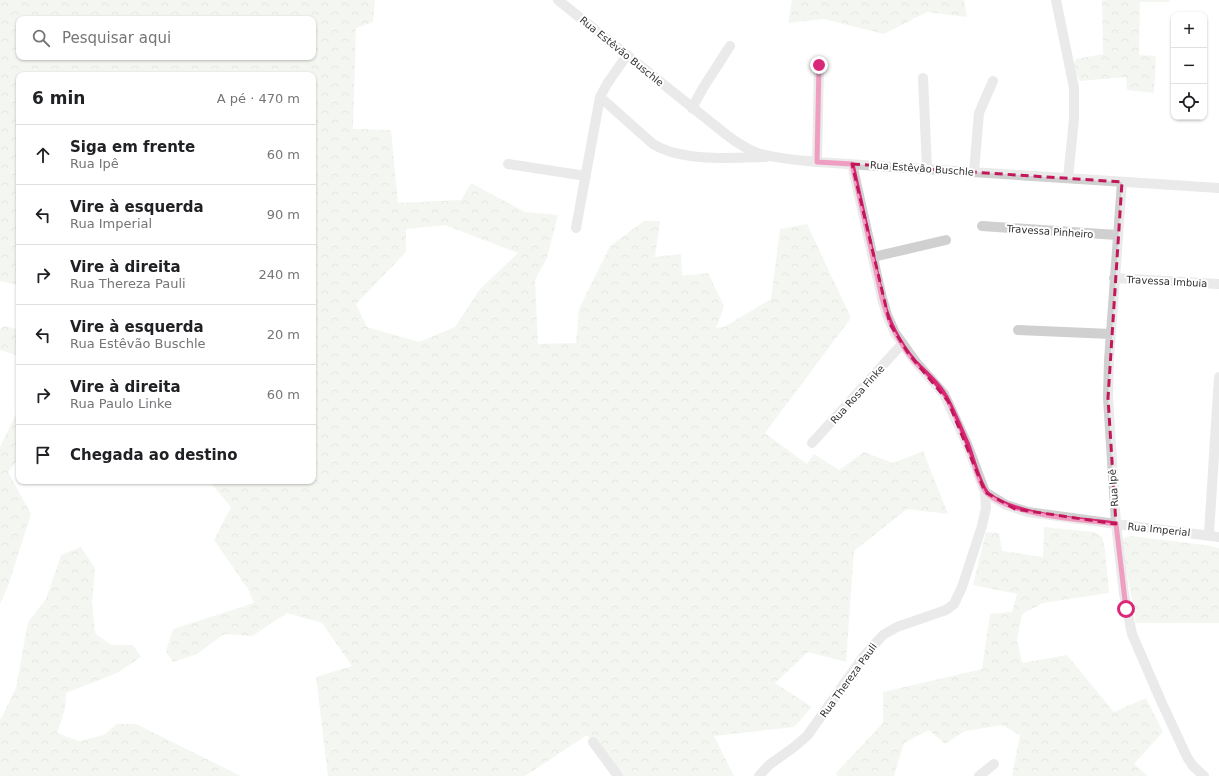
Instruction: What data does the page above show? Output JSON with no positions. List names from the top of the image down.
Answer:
{
  "streets": {
    "street": [
      "Rua Estêvão Buschle",
      "Travessa Pinheiro",
      "Travessa Imbuia",
      "Rua Rosa Finke",
      "Rua Ipê",
      "Rua Imperial",
      "Rua Thereza Pauli"
    ]
  },
  "crossings": [
    ["Rua Estêvão Buschle", "Rua Ipê"],
    ["Rua Estêvão Buschle", "Rua Thereza Pauli"],
    ["Travessa Pinheiro", "Rua Ipê"],
    ["Travessa Imbuia", "Rua Ipê"],
    ["Rua Rosa Finke", "Rua Thereza Pauli"],
    ["Rua Ipê", "Rua Imperial"],
    ["Rua Imperial", "Rua Thereza Pauli"]
  ],
  "page": {
    "map_buttons": ["+", "−"],
    "search": "Pesquisar aqui",
    "heading": ["6 min", "A pé · 470 m"],
    "list": [
      ["Siga em frente", "Rua Ipê", "60 m"],
      ["Vire à esquerda", "Rua Imperial", "90 m"],
      ["Vire à direita", "Rua Thereza Pauli", "240 m"],
      ["Vire à esquerda", "Rua Estêvão Buschle", "20 m"],
      ["Vire à direita", "Rua Paulo Linke", "60 m"],
      "Chegada ao destino"
    ]
  }
}
